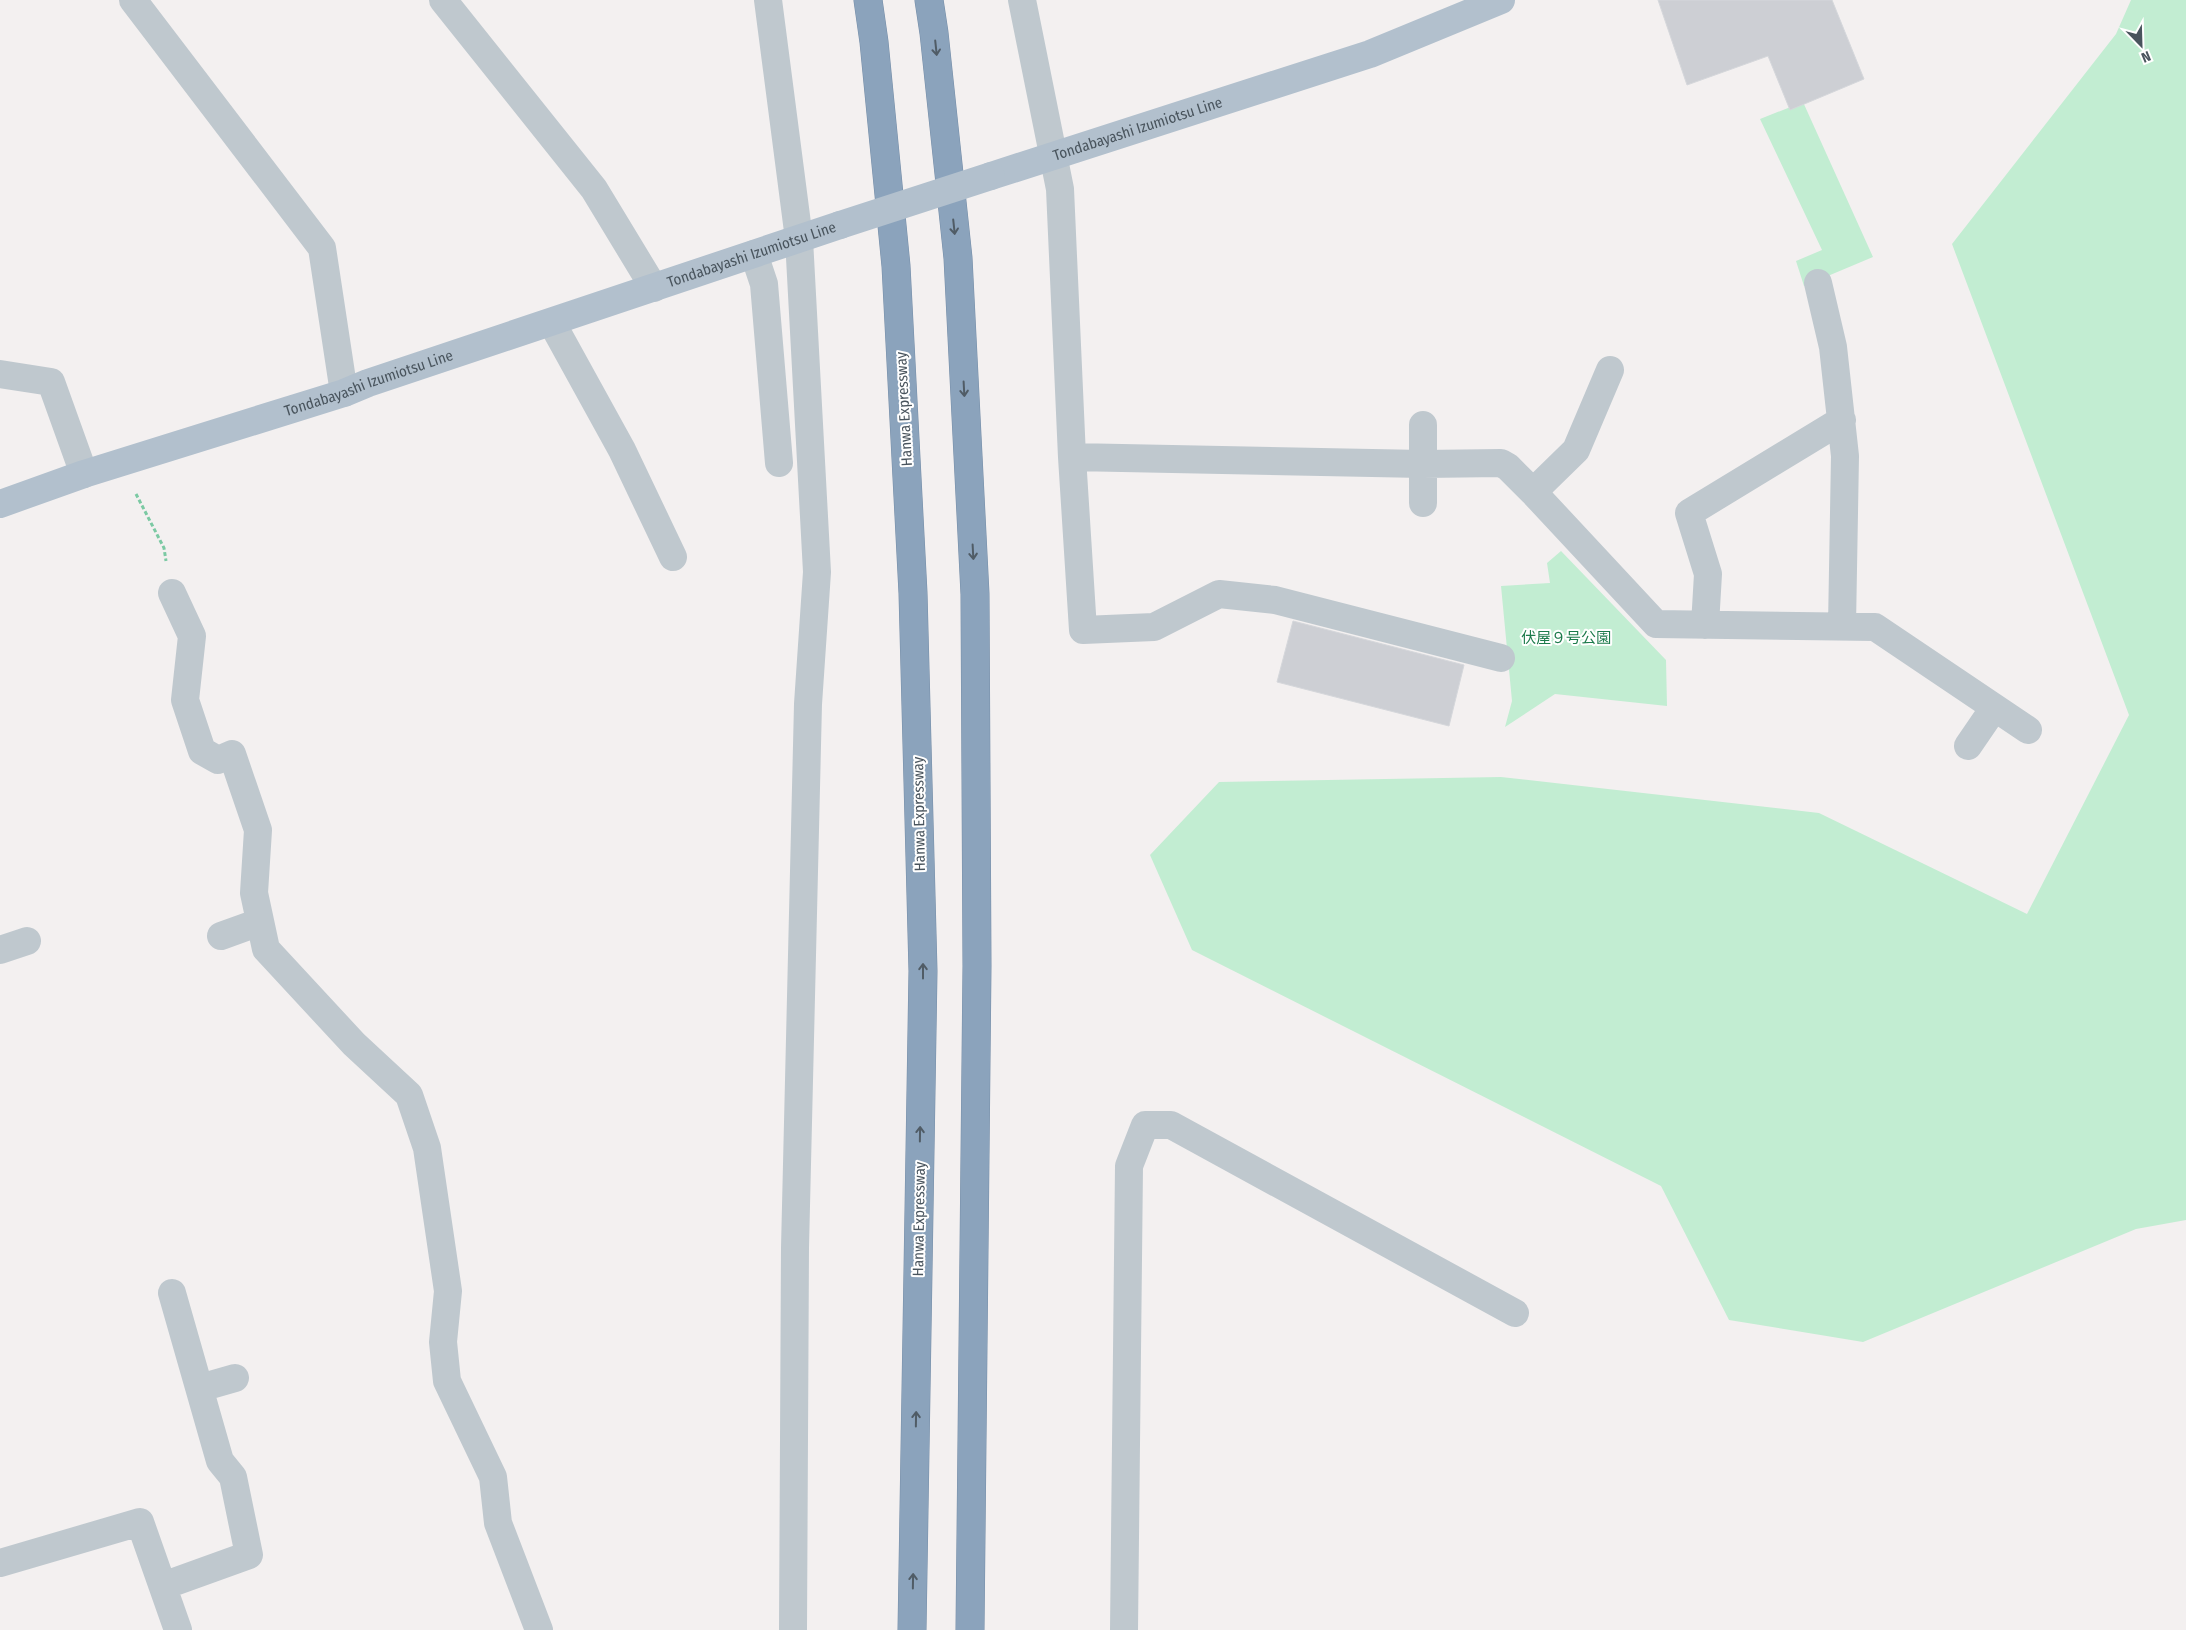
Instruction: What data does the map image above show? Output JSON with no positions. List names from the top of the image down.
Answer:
{
  "streets": {
    "highway": ["Hanwa Expressway"],
    "main road": ["Tondabayashi Izumiotsu Line"]
  },
  "parks": ["伏屋９号公園"],
  "north": "bottom right"
}
